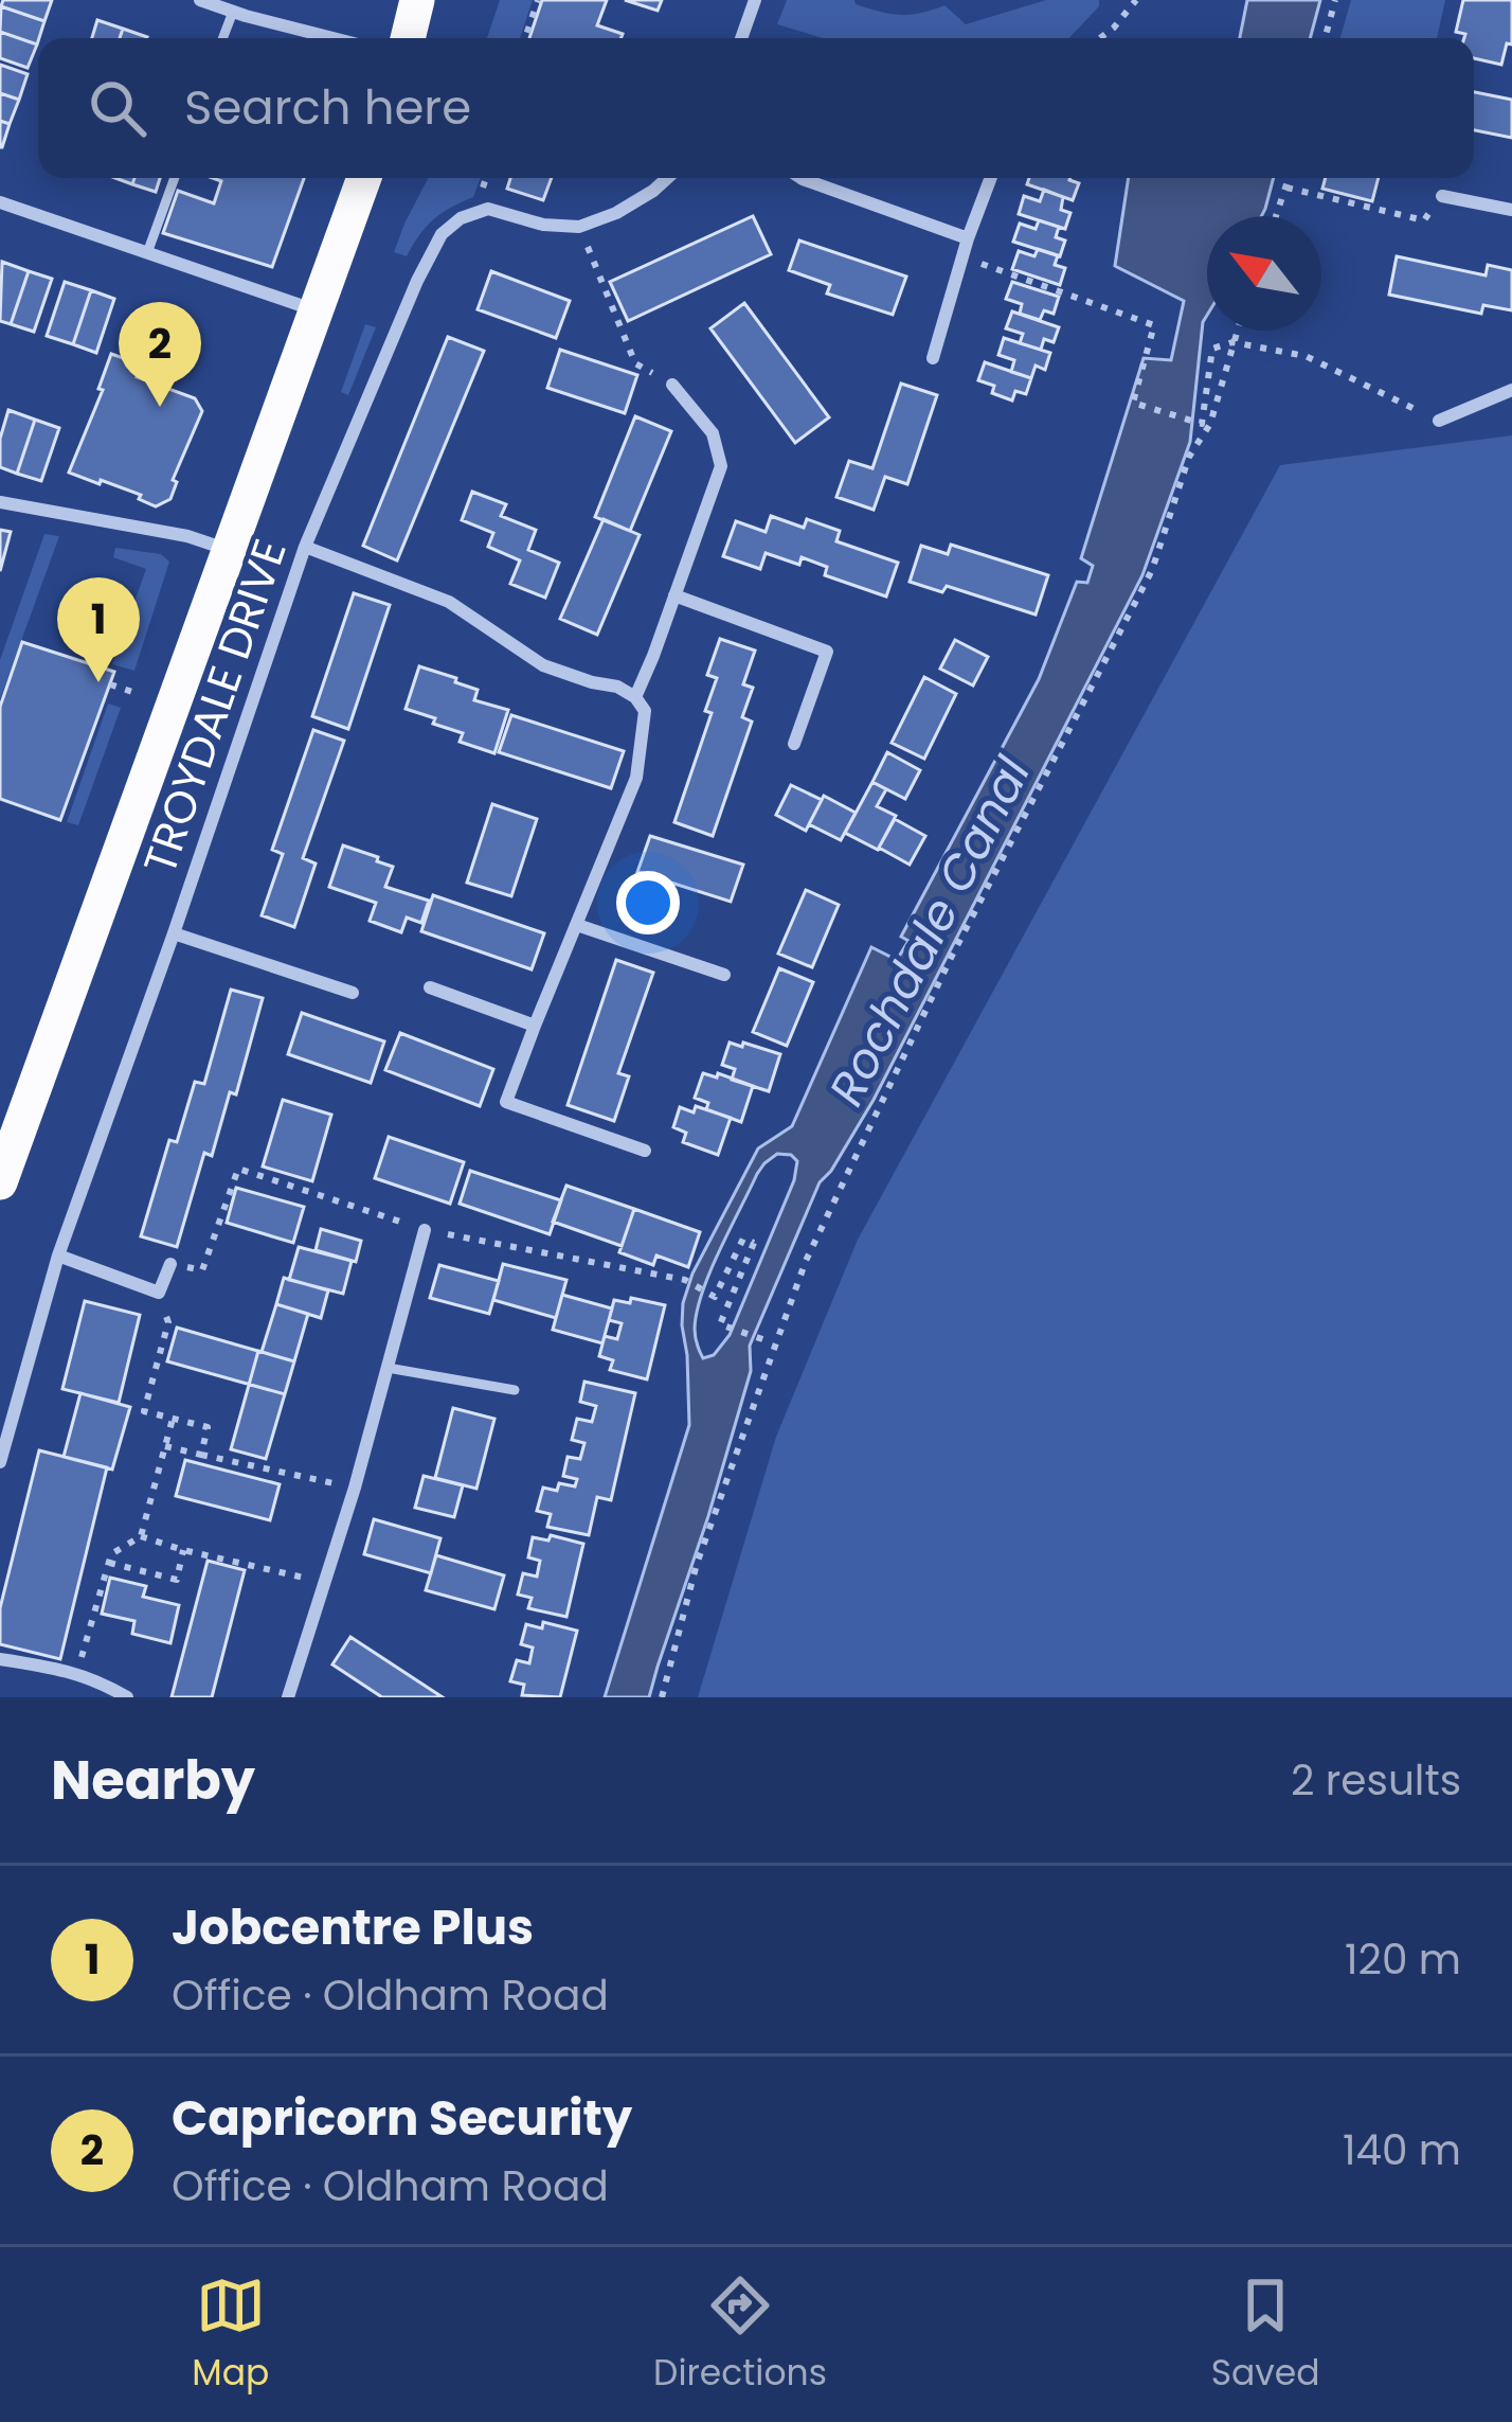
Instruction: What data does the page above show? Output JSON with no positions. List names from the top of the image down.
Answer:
{
  "streets": {
    "street": ["TROYDALE DRIVE"]
  },
  "water": ["Rochdale Canal"],
  "north": "top left",
  "page": {
    "search": "Search here",
    "pins": ["2", "1"],
    "heading": ["Nearby", "2 results"],
    "list": [
      {
        "mark": "1",
        "name": "Jobcentre Plus",
        "note": "Office · Oldham Road",
        "value": "120 m"
      },
      {
        "mark": "2",
        "name": "Capricorn Security",
        "note": "Office · Oldham Road",
        "value": "140 m"
      }
    ],
    "nav": ["Map", "Directions", "Saved"]
  }
}
